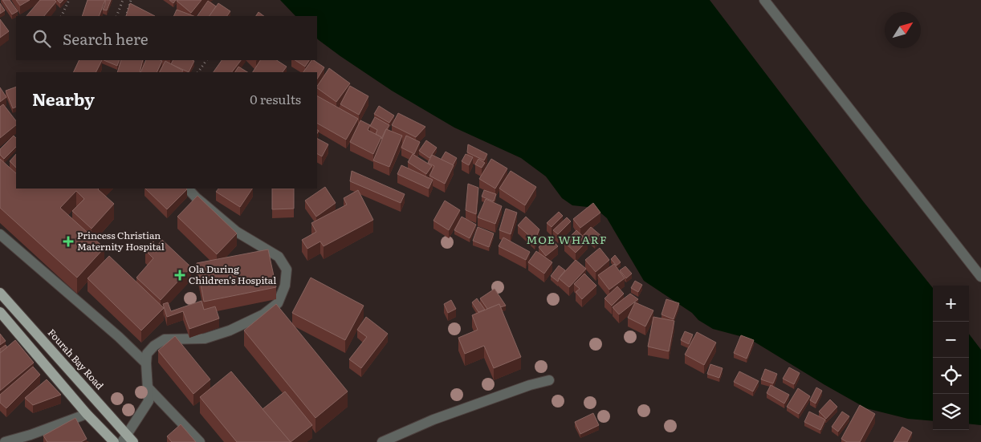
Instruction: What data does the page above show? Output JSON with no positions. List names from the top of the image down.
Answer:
{
  "streets": {
    "main road": ["Fourah Bay Road"]
  },
  "districts": ["MOE WHARF"],
  "places": {
    "health": ["Princess Christian Maternity Hospital", "Ola During Children's Hospital"]
  },
  "north": "top right",
  "page": {
    "search": "Search here",
    "heading": ["Nearby", "0 results"],
    "map_buttons": ["+", "−"]
  }
}
